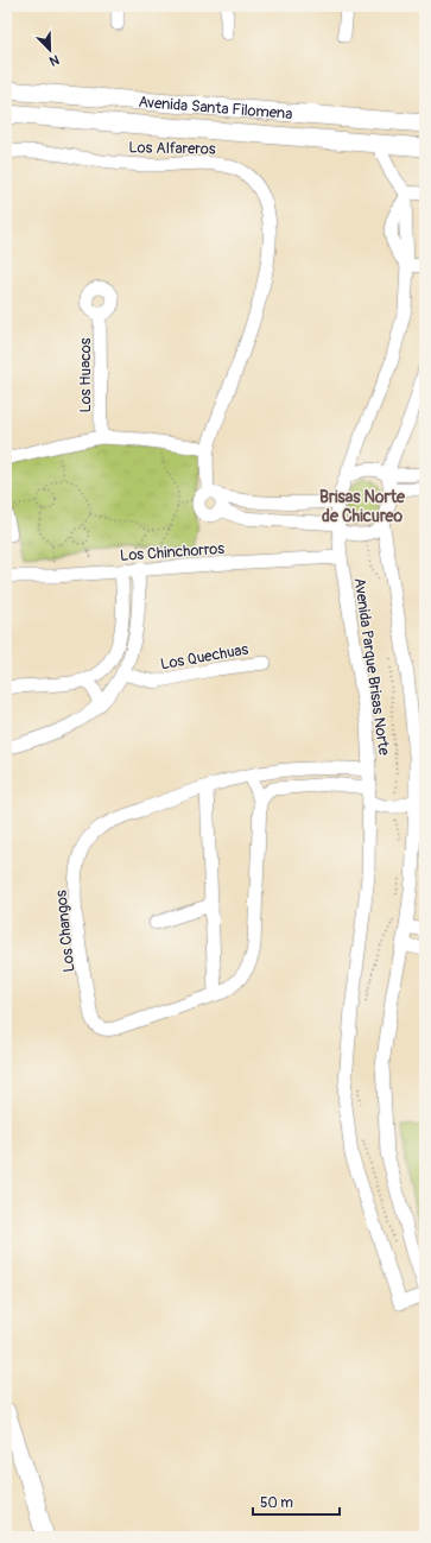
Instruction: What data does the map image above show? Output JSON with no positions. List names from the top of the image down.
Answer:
{
  "streets": {
    "street": [
      "Avenida Santa Filomena",
      "Los Alfareros",
      "Los Huacos",
      "Los Chinchorros",
      "Los Quechuas",
      "Avenida Parque Brisas Norte",
      "Los Changos"
    ]
  },
  "crossings": [
    ["Los Chinchorros", "Avenida Parque Brisas Norte"],
    ["Avenida Parque Brisas Norte", "Los Changos"]
  ],
  "districts": ["Brisas Norte de Chicureo"],
  "scale_bar": "50 m",
  "north": "bottom right"
}
